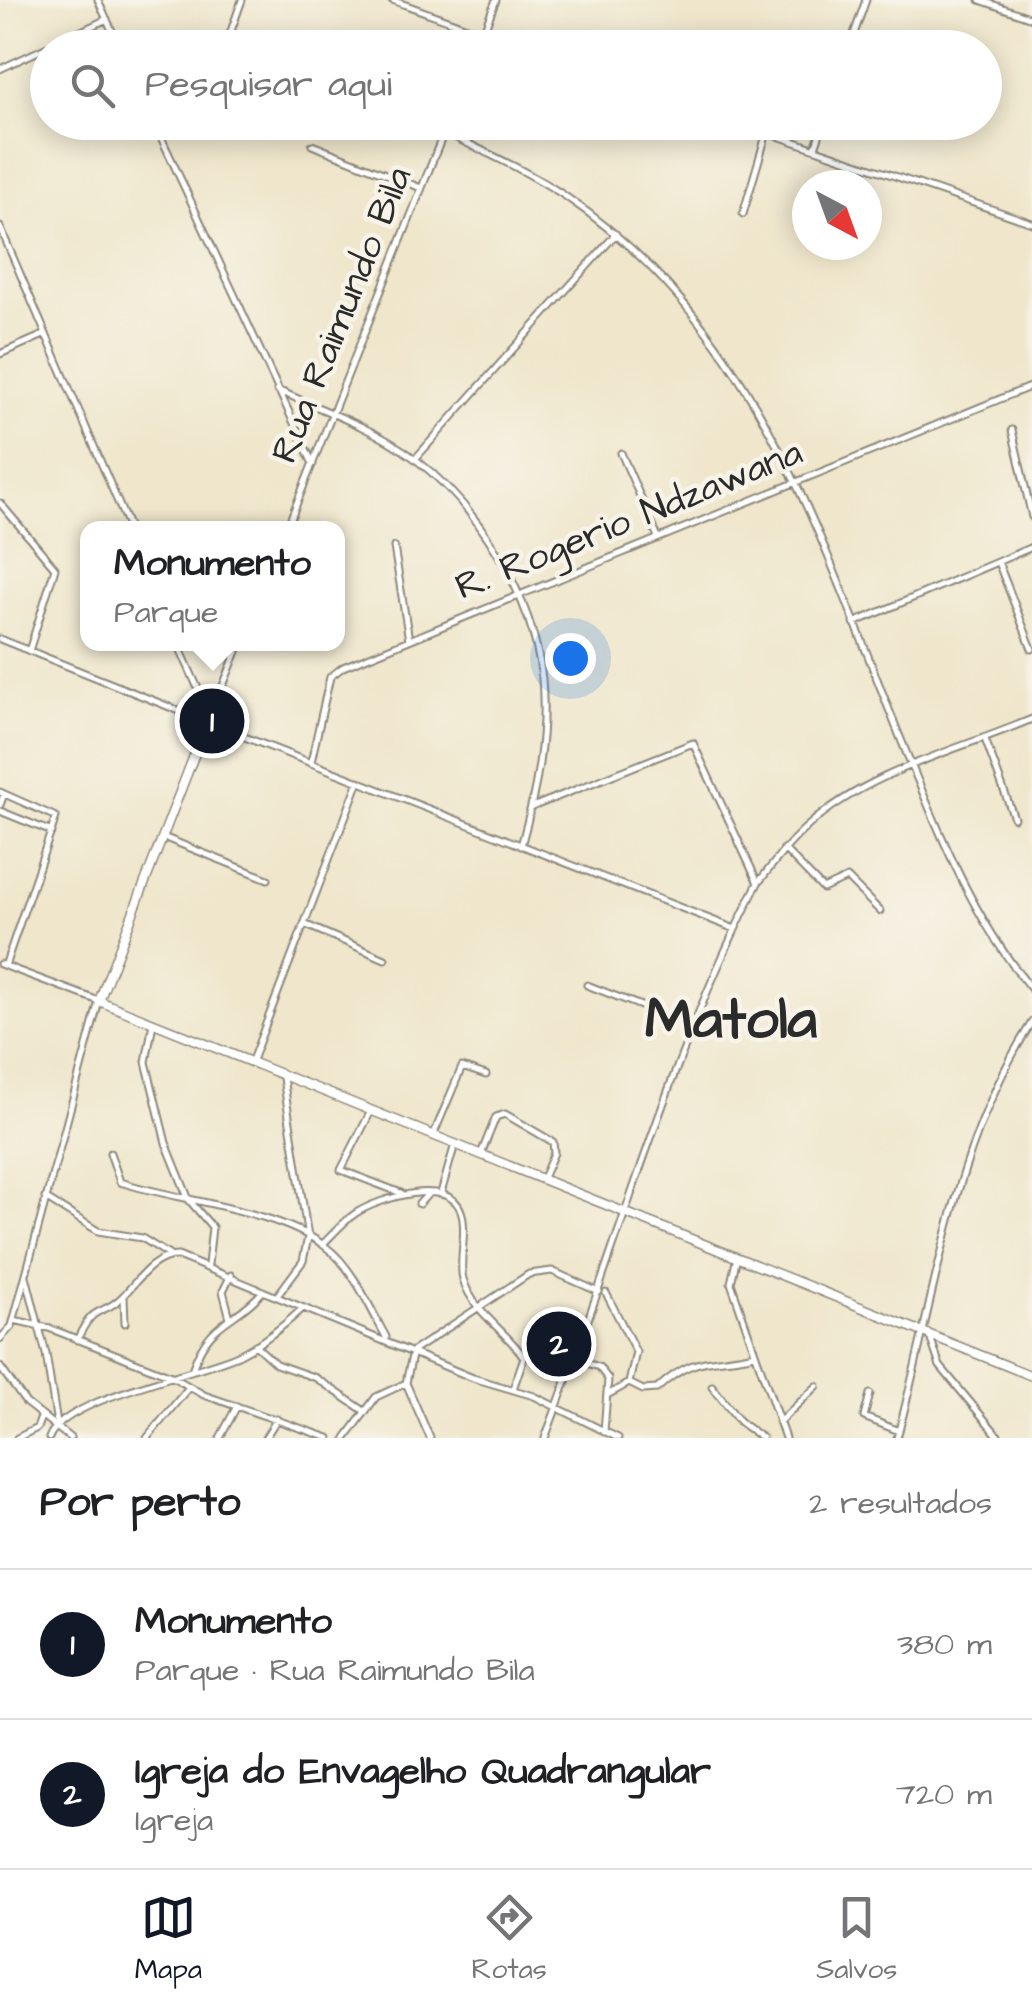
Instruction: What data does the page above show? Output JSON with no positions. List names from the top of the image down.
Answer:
{
  "streets": {
    "street": ["Rua Raimundo Bila", "R. Rogerio Ndzawana"]
  },
  "districts": ["Matola"],
  "north": "bottom right",
  "page": {
    "search": "Pesquisar aqui",
    "popup": ["Monumento", "Parque"],
    "pins": ["1", "2"],
    "heading": ["Por perto", "2 resultados"],
    "list": [
      {
        "mark": "1",
        "name": "Monumento",
        "note": "Parque · Rua Raimundo Bila",
        "value": "380 m"
      },
      {
        "mark": "2",
        "name": "Igreja do Envagelho Quadrangular",
        "note": "Igreja",
        "value": "720 m"
      }
    ],
    "nav": ["Mapa", "Rotas", "Salvos"]
  }
}
